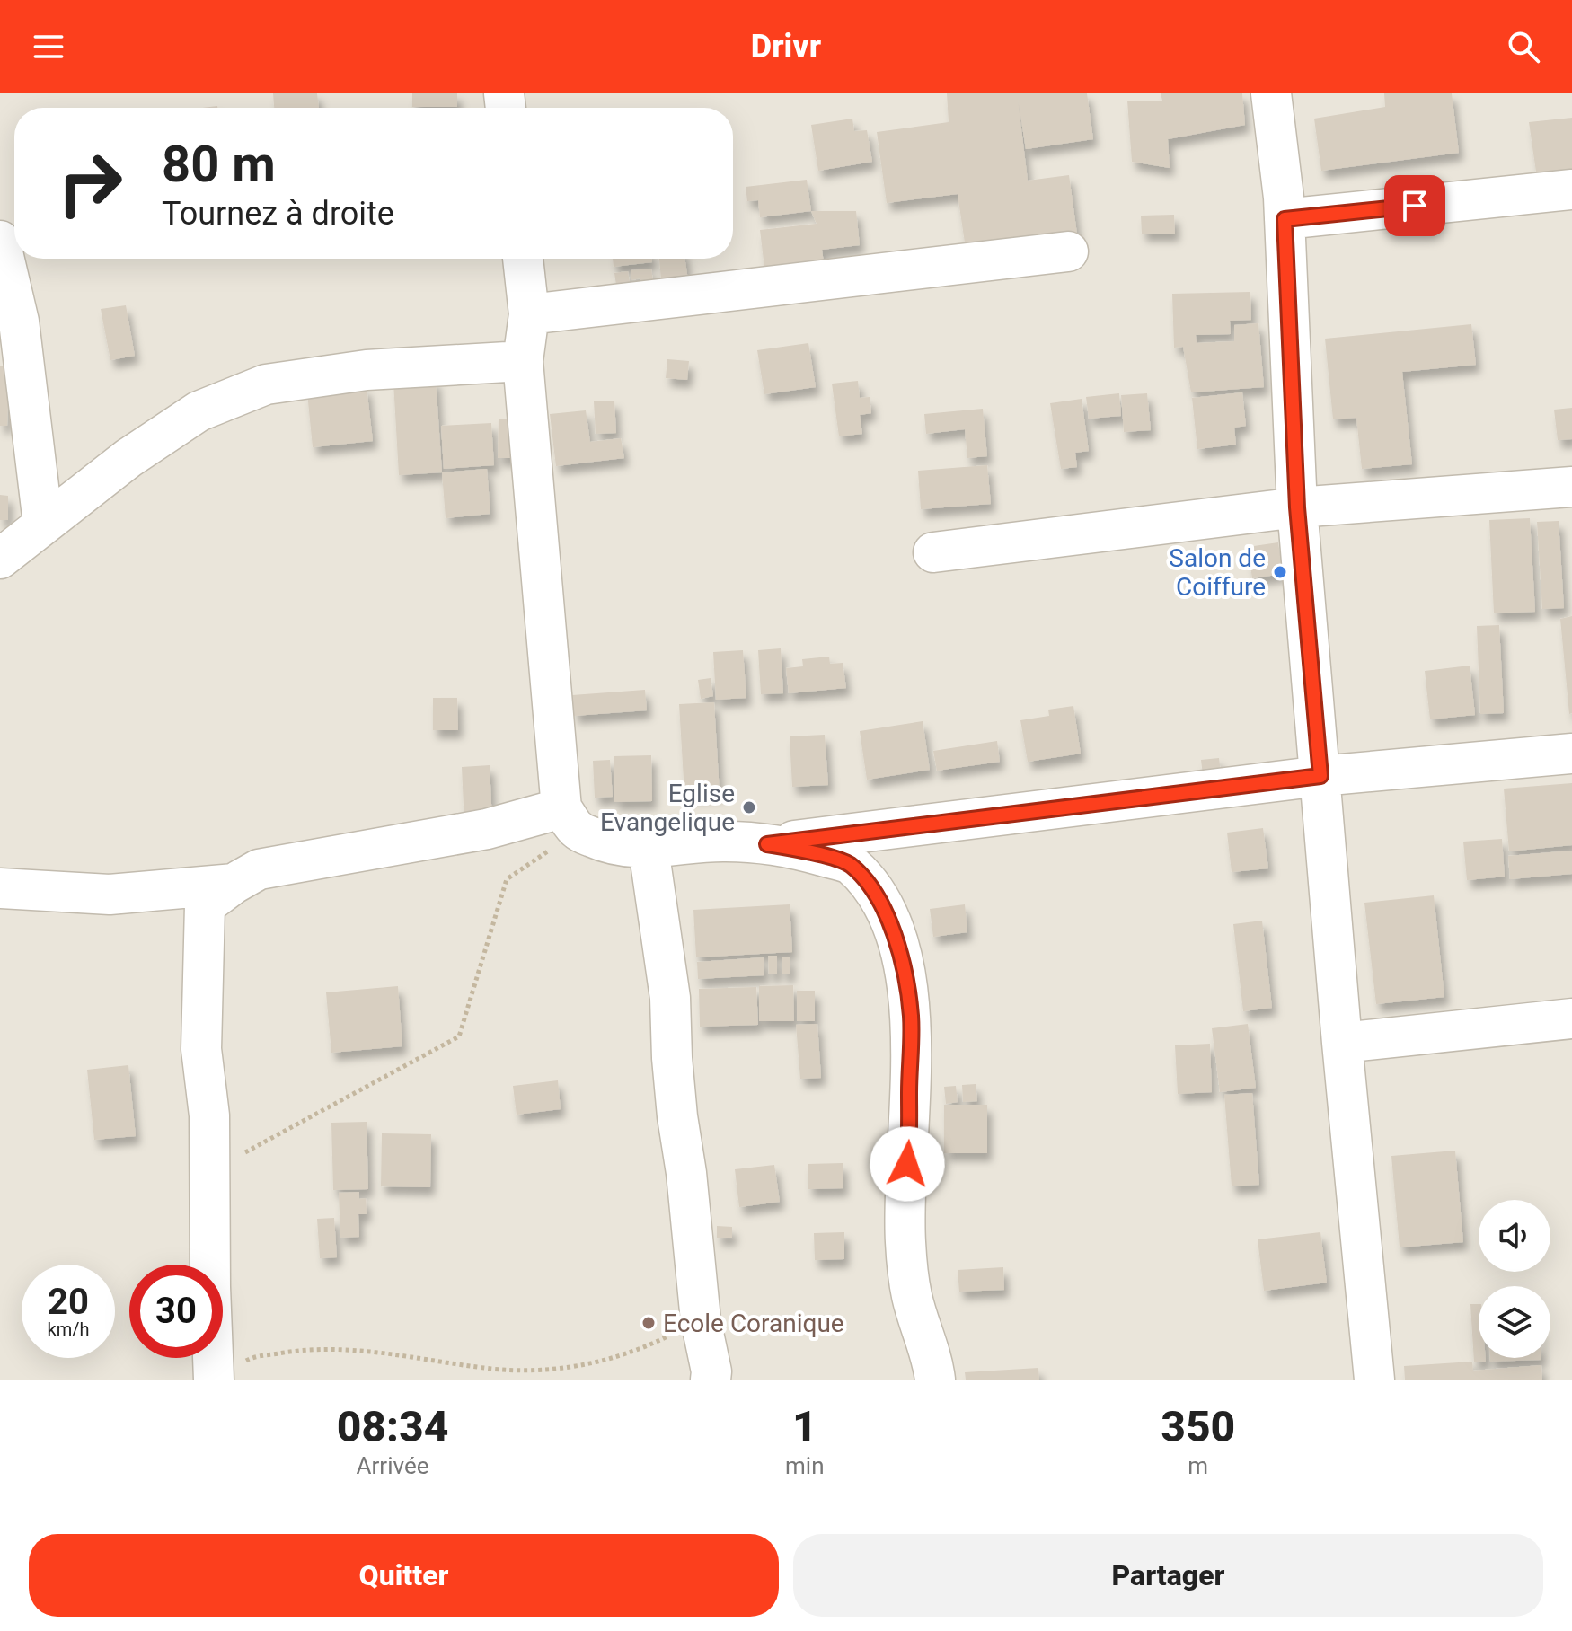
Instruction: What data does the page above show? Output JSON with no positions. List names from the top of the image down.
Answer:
{
  "places": ["Salon de Coiffure", "Eglise Evangelique", "Ecole Coranique"],
  "page": {
    "header": "Drivr",
    "turn": ["80 m", "Tournez à droite"],
    "speed": "20 km/h",
    "limit": "30",
    "eta": [
      "08:34",
      "Arrivée",
      "1",
      "min",
      "350",
      "m"
    ],
    "buttons": ["Quitter", "Partager"]
  }
}
